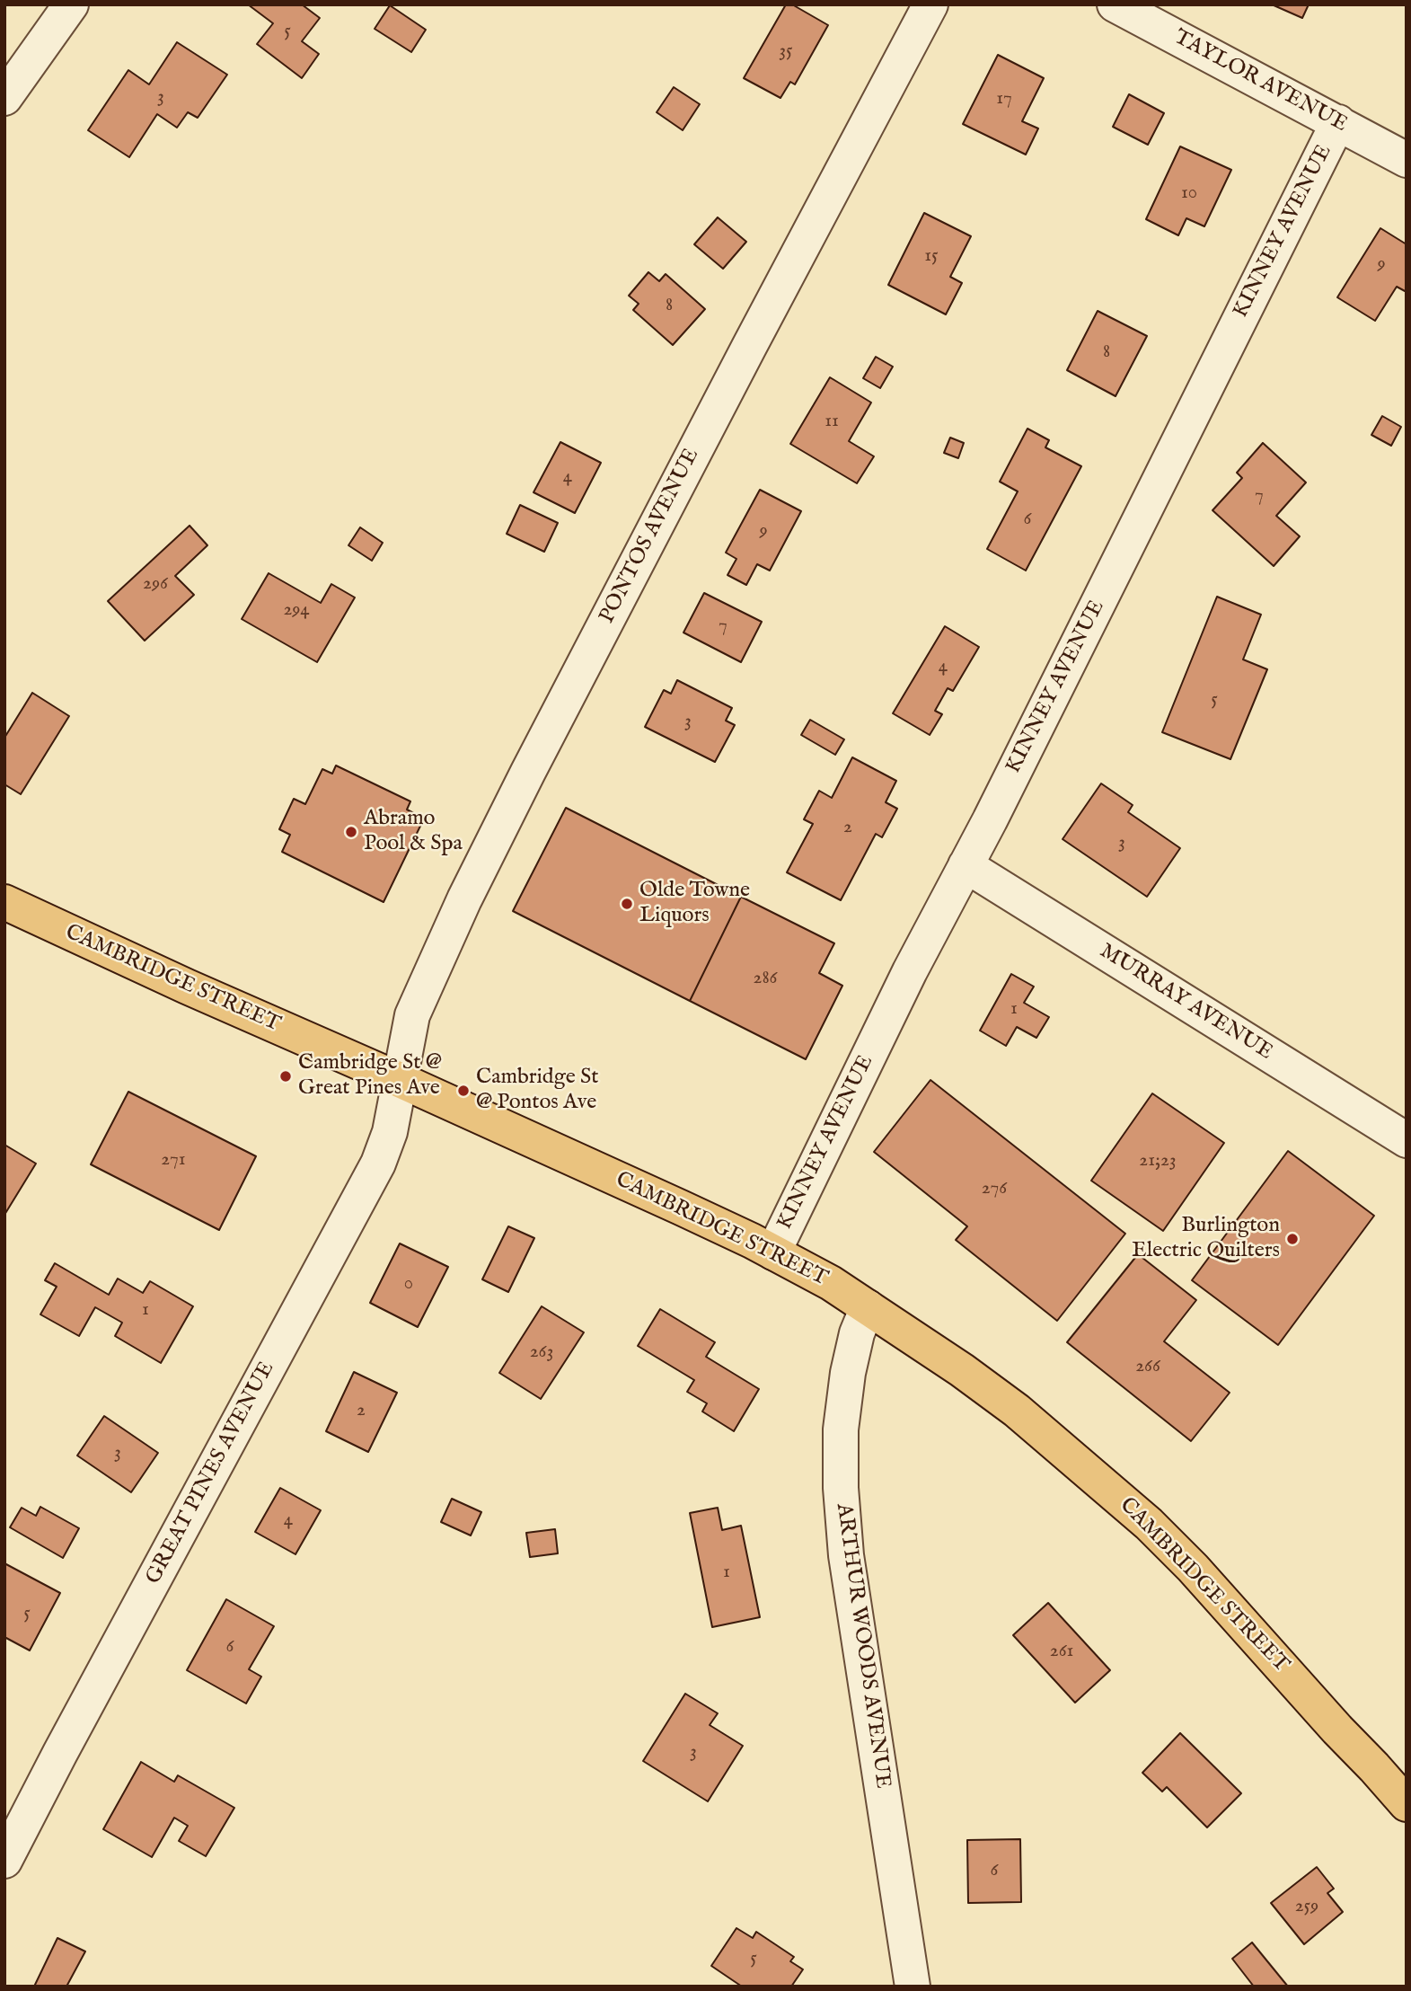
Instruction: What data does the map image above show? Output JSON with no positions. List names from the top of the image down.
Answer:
{
  "streets": {
    "main road": ["CAMBRIDGE STREET"],
    "street": [
      "TAYLOR AVENUE",
      "KINNEY AVENUE",
      "PONTOS AVENUE",
      "MURRAY AVENUE",
      "GREAT PINES AVENUE",
      "ARTHUR WOODS AVENUE"
    ]
  },
  "crossings": [
    ["TAYLOR AVENUE", "KINNEY AVENUE"],
    ["KINNEY AVENUE", "CAMBRIDGE STREET"],
    ["KINNEY AVENUE", "MURRAY AVENUE"],
    ["PONTOS AVENUE", "CAMBRIDGE STREET"],
    ["PONTOS AVENUE", "GREAT PINES AVENUE"],
    ["CAMBRIDGE STREET", "GREAT PINES AVENUE"],
    ["CAMBRIDGE STREET", "ARTHUR WOODS AVENUE"]
  ],
  "places": [
    "Abramo Pool & Spa",
    "Olde Towne Liquors",
    "Cambridge St @ Great Pines Ave",
    "Cambridge St @ Pontos Ave",
    "Burlington Electric Quilters"
  ],
  "house_numbers": [
    "5",
    "35",
    "3",
    "17",
    "10",
    "15",
    "9",
    "8",
    "8",
    "11",
    "4",
    "7",
    "6",
    "9",
    "296",
    "294",
    "7",
    "4",
    "5",
    "3",
    "2",
    "3",
    "286",
    "1",
    "271",
    "21;23",
    "276",
    "0",
    "1",
    "263",
    "266",
    "2",
    "3",
    "4",
    "1",
    "5",
    "6",
    "261",
    "3",
    "6",
    "259",
    "5"
  ]
}
